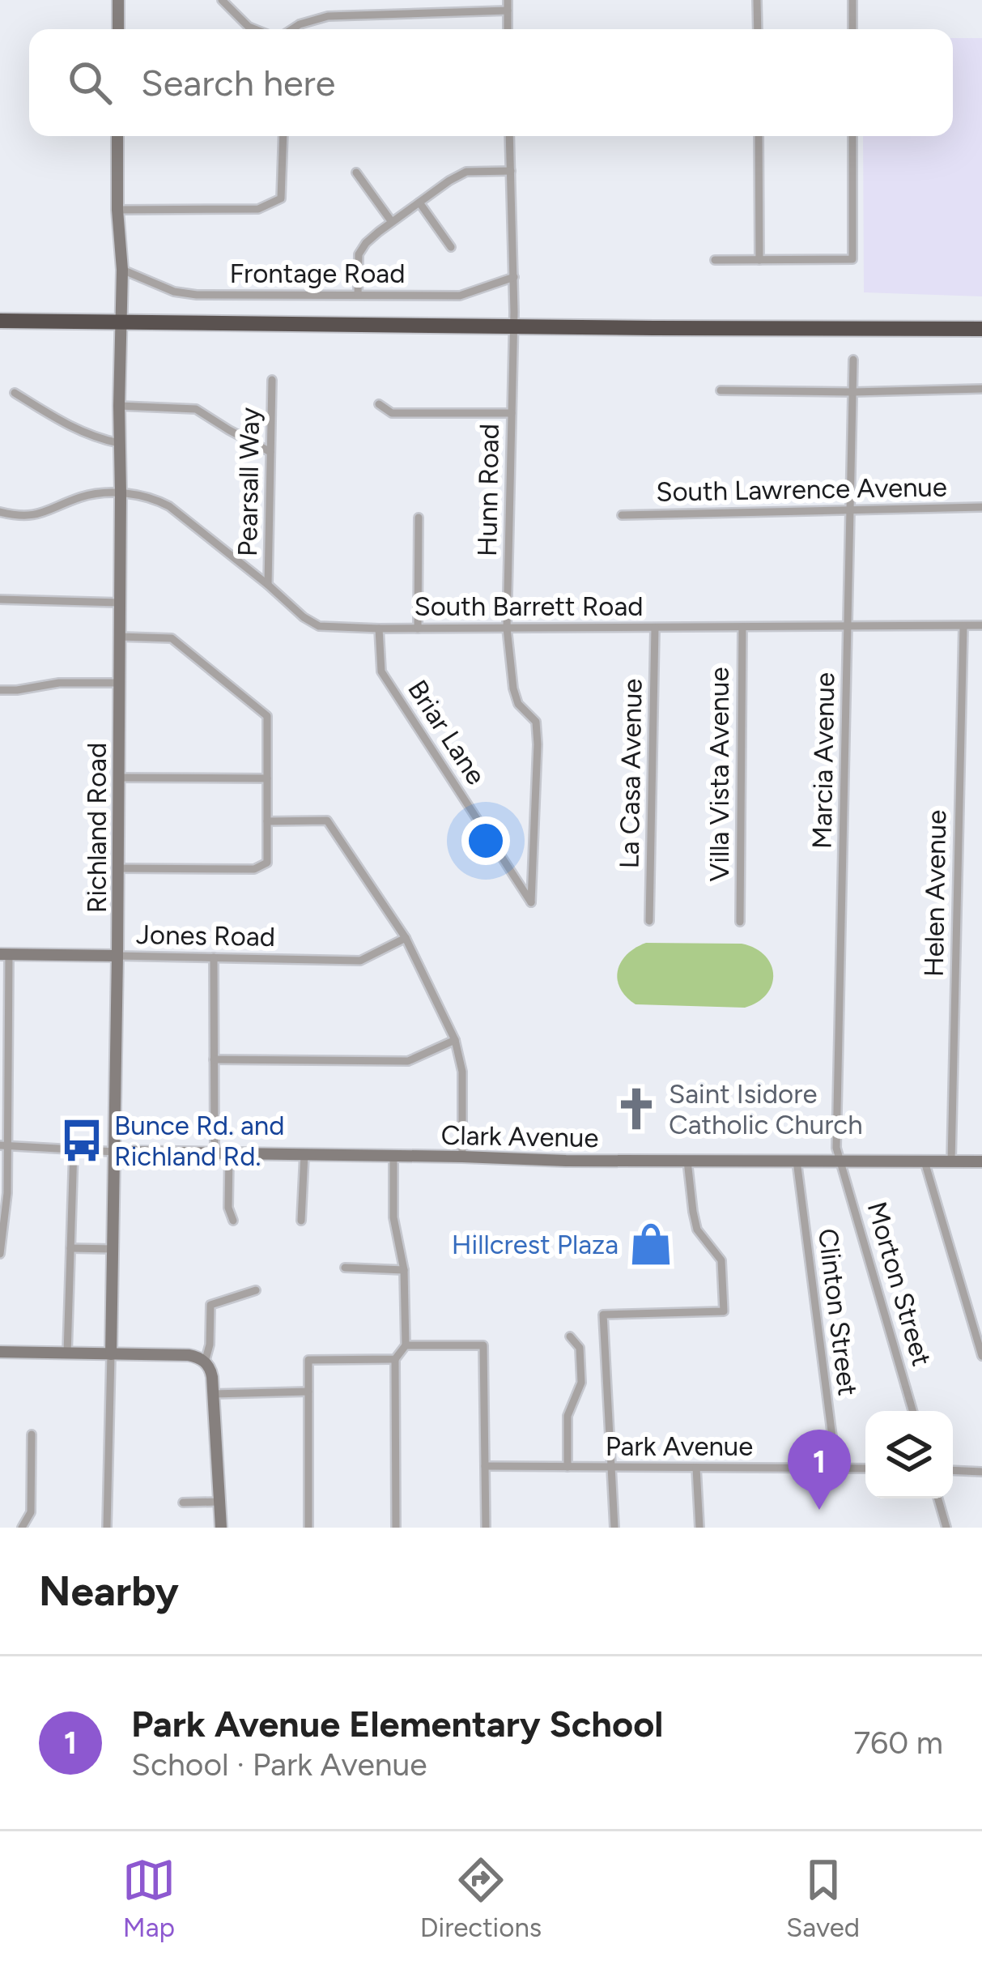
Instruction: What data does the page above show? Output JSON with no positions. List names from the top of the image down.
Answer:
{
  "streets": {
    "street": [
      "Frontage Road",
      "Pearsall Way",
      "South Lawrence Avenue",
      "Hunn Road",
      "South Barrett Road",
      "Briar Lane",
      "Marcia Avenue",
      "La Casa Avenue",
      "Villa Vista Avenue",
      "Richland Road",
      "Helen Avenue",
      "Jones Road",
      "Clark Avenue",
      "Morton Street",
      "Clinton Street",
      "Park Avenue"
    ]
  },
  "crossings": [
    ["Frontage Road", "Hunn Road"],
    ["Frontage Road", "Richland Road"],
    ["Pearsall Way", "South Barrett Road"],
    ["South Lawrence Avenue", "Marcia Avenue"],
    ["Hunn Road", "South Barrett Road"],
    ["Hunn Road", "Briar Lane"],
    ["South Barrett Road", "Briar Lane"],
    ["South Barrett Road", "Marcia Avenue"],
    ["South Barrett Road", "La Casa Avenue"],
    ["South Barrett Road", "Villa Vista Avenue"],
    ["South Barrett Road", "Richland Road"],
    ["South Barrett Road", "Helen Avenue"],
    ["Marcia Avenue", "Clark Avenue"],
    ["Marcia Avenue", "Morton Street"],
    ["Richland Road", "Jones Road"],
    ["Richland Road", "Clark Avenue"],
    ["Helen Avenue", "Clark Avenue"],
    ["Clark Avenue", "Morton Street"],
    ["Clark Avenue", "Clinton Street"],
    ["Clinton Street", "Park Avenue"]
  ],
  "places": {
    "church": ["Saint Isidore Catholic Church"],
    "bus stop": ["Bunce Rd. and Richland Rd."],
    "shop": ["Hillcrest Plaza"]
  },
  "page": {
    "search": "Search here",
    "pins": "1",
    "heading": "Nearby",
    "list": [
      {
        "mark": "1",
        "name": "Park Avenue Elementary School",
        "note": "School · Park Avenue",
        "value": "760 m"
      }
    ],
    "nav": ["Map", "Directions", "Saved"]
  }
}
